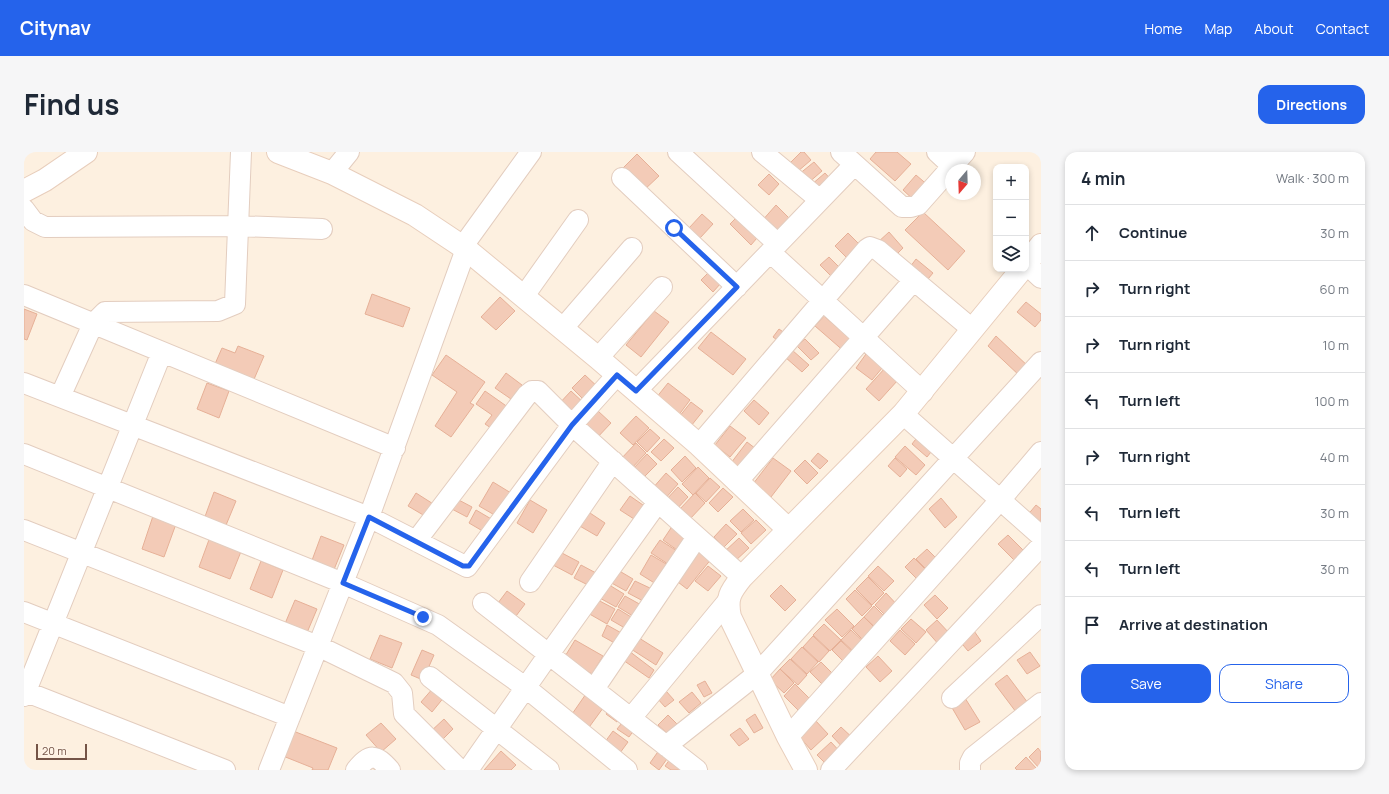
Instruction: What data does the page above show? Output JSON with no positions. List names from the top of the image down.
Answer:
{
  "scale_bar": "20 m",
  "north": "bottom",
  "page": {
    "header": "Citynav",
    "nav": [
      "Home",
      "Map",
      "About",
      "Contact"
    ],
    "title": "Find us",
    "buttons": [
      "Directions",
      ["Save", "Share"]
    ],
    "heading": ["4 min", "Walk · 300 m"],
    "map_buttons": ["+", "−"],
    "list": [
      ["Continue", "30 m"],
      ["Turn right", "60 m"],
      ["Turn right", "10 m"],
      ["Turn left", "100 m"],
      ["Turn right", "40 m"],
      ["Turn left", "30 m"],
      ["Turn left", "30 m"],
      "Arrive at destination"
    ],
    "scale": "20 m"
  }
}
